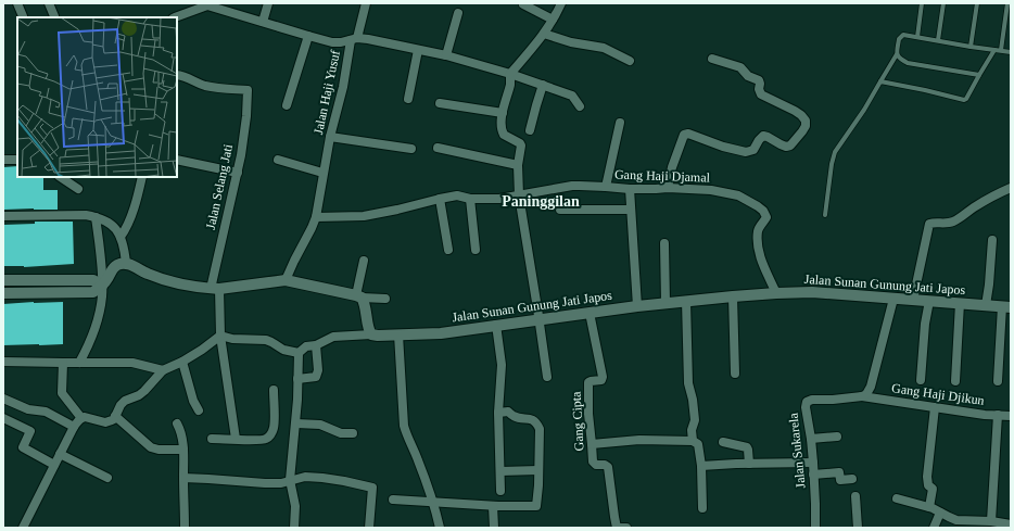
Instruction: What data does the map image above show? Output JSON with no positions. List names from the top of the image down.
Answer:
{
  "streets": {
    "street": [
      "Jalan Haji Yusuf",
      "Gang Haji Djamal",
      "Jalan Selang Jati",
      "Jalan Sunan Gunung Jati Japos",
      "Gang Haji Djikun",
      "Gang Cipta",
      "Jalan Sukarela"
    ]
  },
  "crossings": [
    ["Jalan Haji Yusuf", "Gang Haji Djamal"],
    ["Gang Haji Djamal", "Jalan Sunan Gunung Jati Japos"],
    ["Jalan Sunan Gunung Jati Japos", "Gang Cipta"],
    ["Gang Haji Djikun", "Jalan Sukarela"]
  ],
  "districts": ["Paninggilan"]
}
